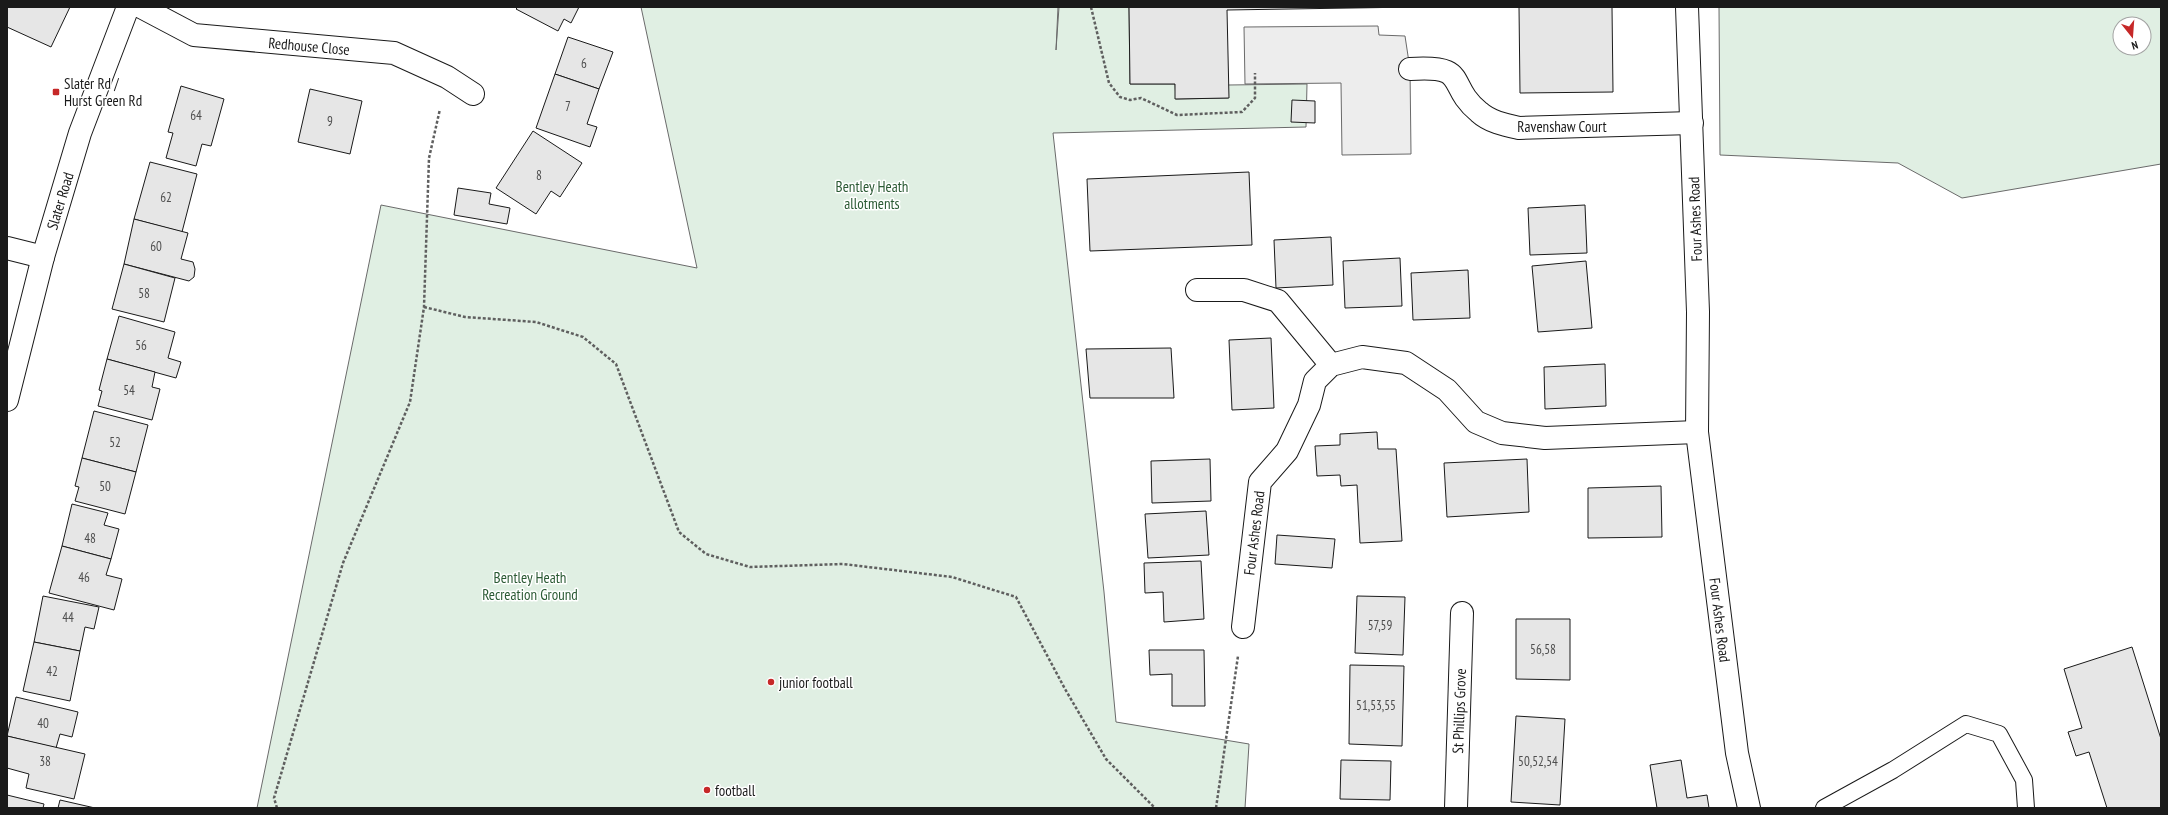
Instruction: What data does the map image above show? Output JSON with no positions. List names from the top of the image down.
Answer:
{
  "streets": {
    "street": [
      "Redhouse Close",
      "Ravenshaw Court",
      "Slater Road",
      "Four Ashes Road",
      "St Phillips Grove"
    ]
  },
  "crossings": [
    ["Ravenshaw Court", "Four Ashes Road"]
  ],
  "parks": ["Bentley Heath allotments", "Bentley Heath Recreation Ground"],
  "places": {
    "transit": ["Slater Rd / Hurst Green Rd"],
    "other": ["junior football", "football"]
  },
  "house_numbers": [
    "6",
    "7",
    "64",
    "9",
    "8",
    "62",
    "60",
    "58",
    "56",
    "54",
    "52",
    "50",
    "48",
    "46",
    "44",
    "57,59",
    "56,58",
    "42",
    "51,53,55",
    "40",
    "38",
    "50,52,54"
  ],
  "north": "bottom"
}
